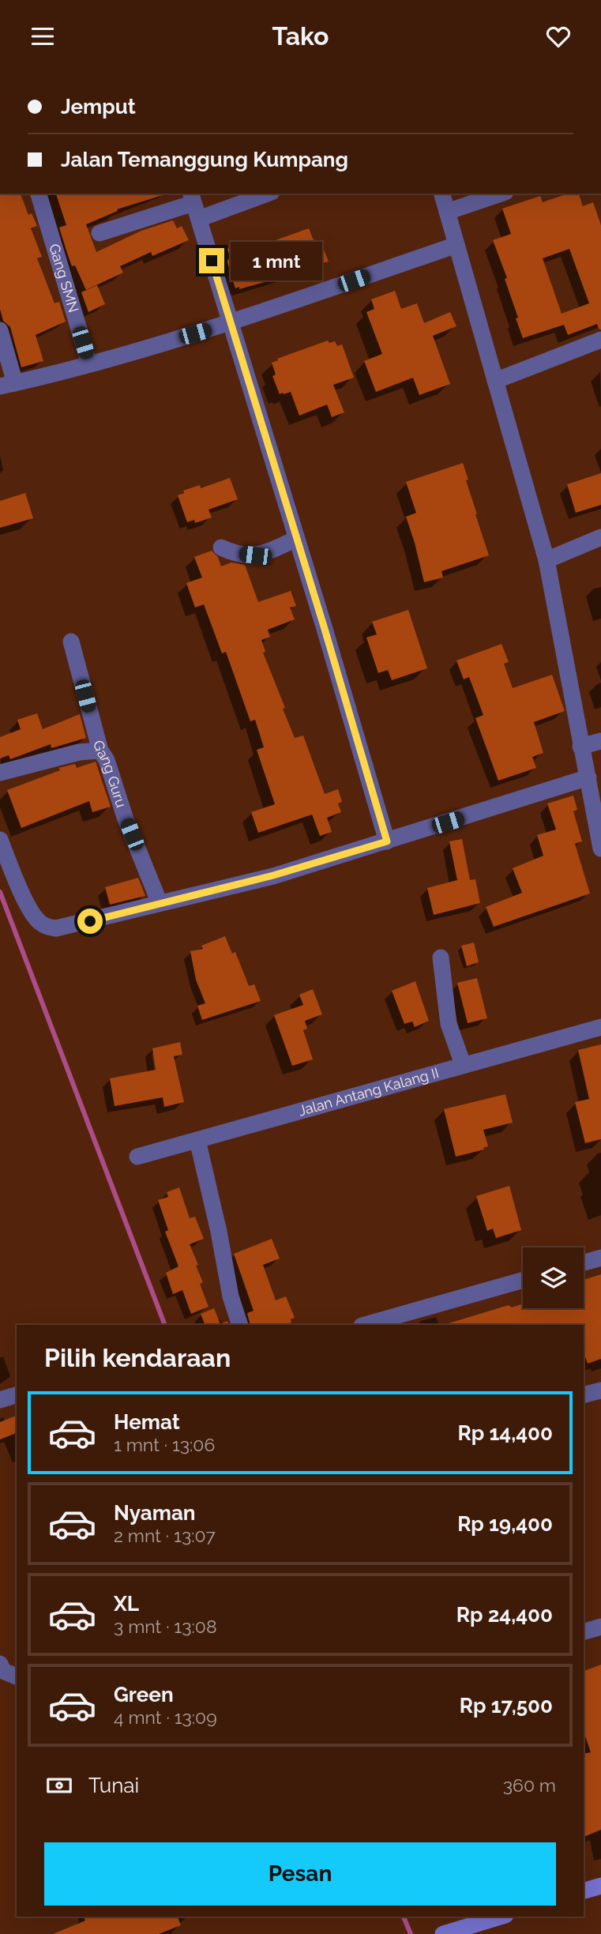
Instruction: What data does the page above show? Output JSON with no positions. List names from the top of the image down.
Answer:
{
  "streets": {
    "street": ["Gang SMN", "Gang Guru", "Jalan Antang Kalang II"]
  },
  "page": {
    "header": "Tako",
    "banner": ["Jemput", "Jalan Temanggung Kumpang"],
    "bubble": "1 mnt",
    "heading": "Pilih kendaraan",
    "list": [
      {
        "name": "Hemat",
        "note": "1 mnt · 13:06",
        "value": "Rp 14,400"
      },
      {
        "name": "Nyaman",
        "note": "2 mnt · 13:07",
        "value": "Rp 19,400"
      },
      {
        "name": "XL",
        "note": "3 mnt · 13:08",
        "value": "Rp 24,400"
      },
      {
        "name": "Green",
        "note": "4 mnt · 13:09",
        "value": "Rp 17,500"
      }
    ],
    "pay": ["Tunai", "360 m"],
    "buttons": "Pesan"
  }
}
